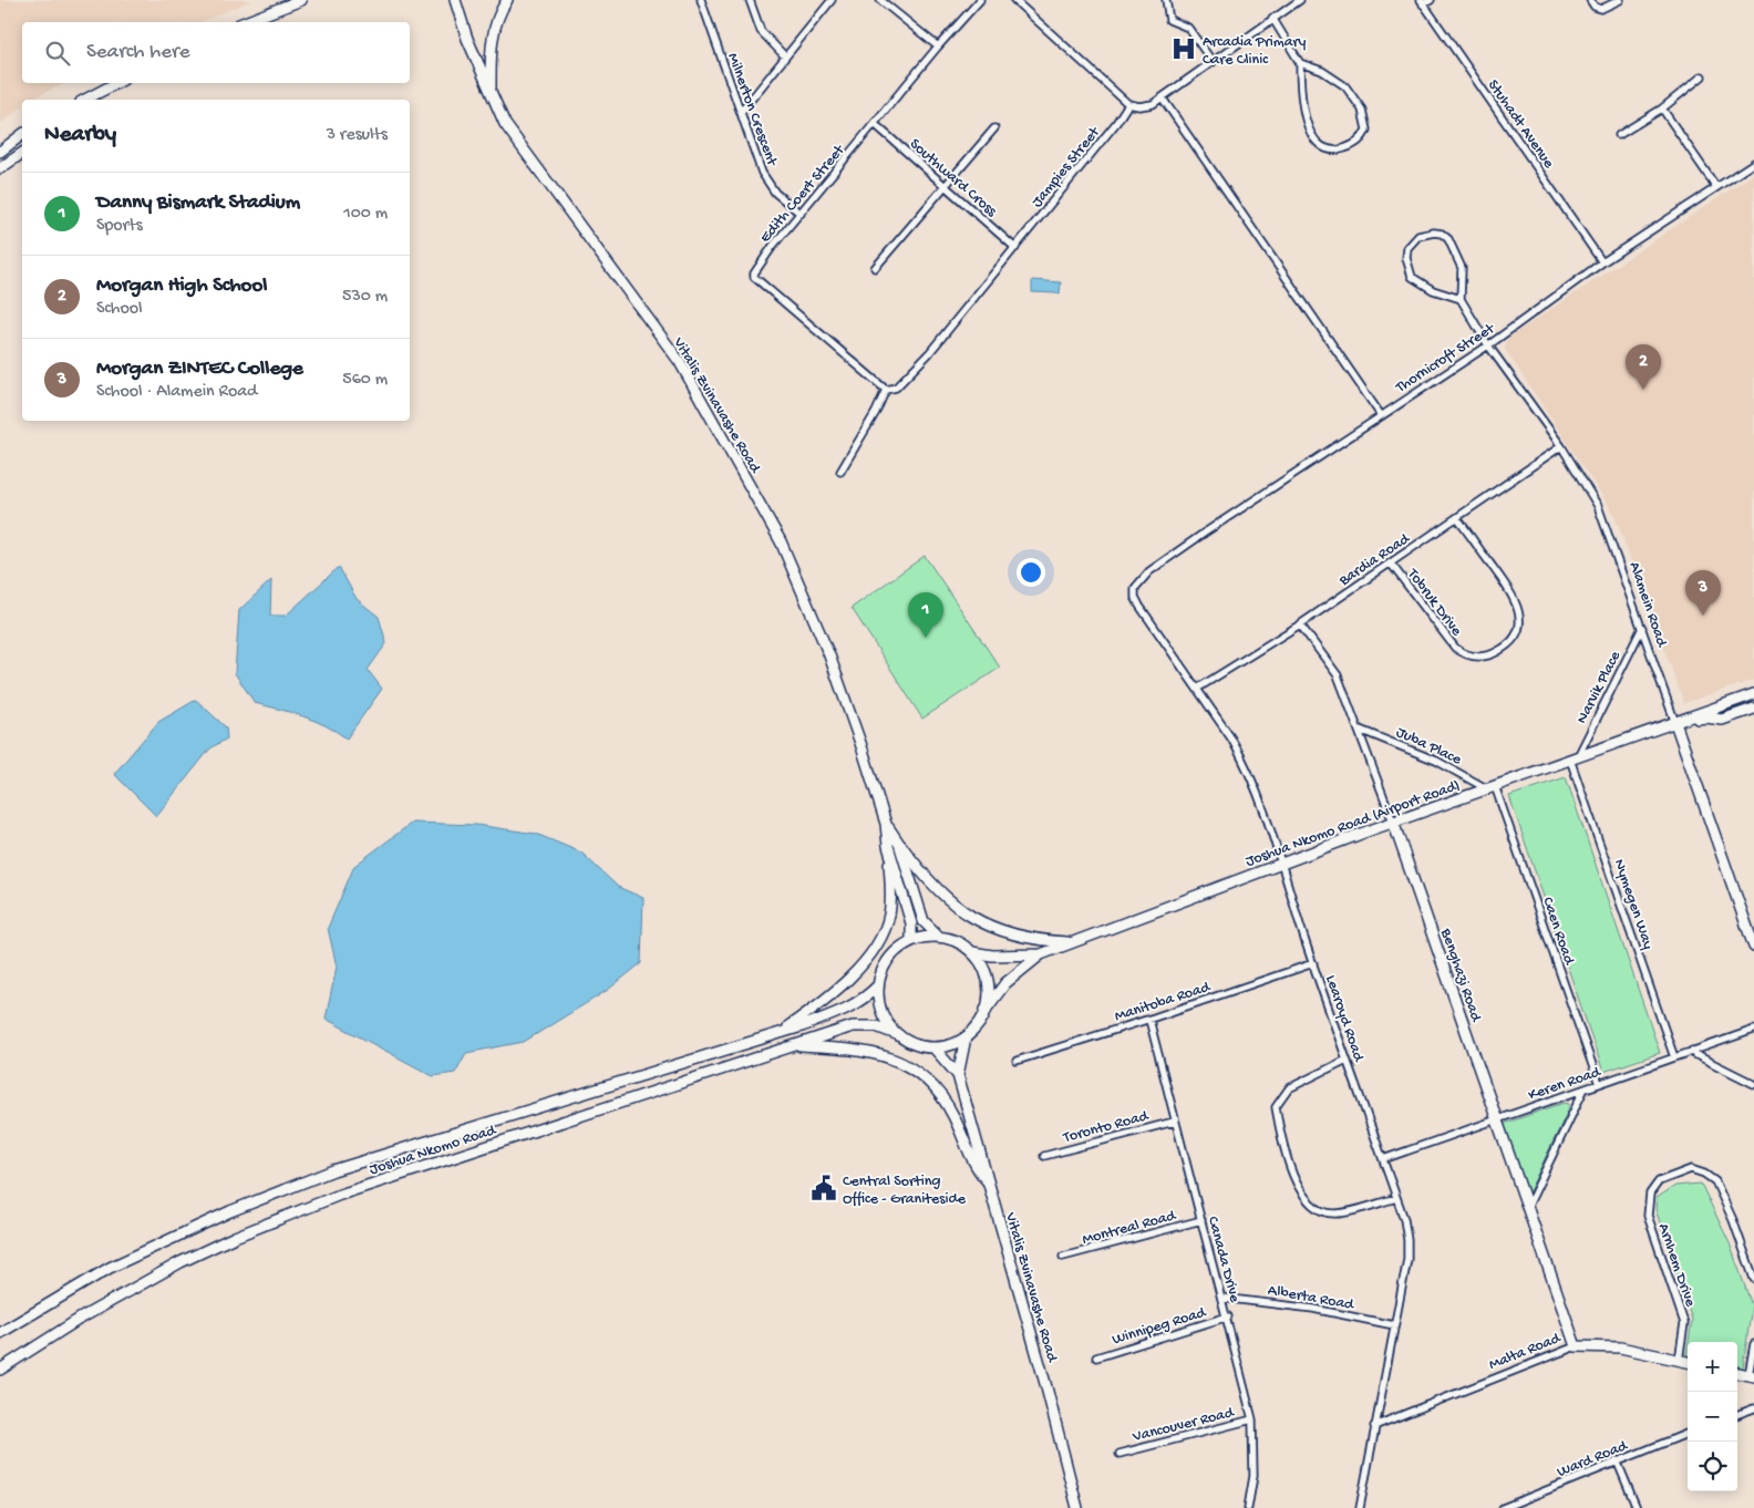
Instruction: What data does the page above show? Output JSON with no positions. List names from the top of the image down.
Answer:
{
  "streets": {
    "main road": [
      "Vitalis Zvinavashe Road",
      "Alamein Road",
      "Joshua Nkomo Road (Airport Road)",
      "Benghazi Road",
      "Joshua Nkomo Road",
      "Malta Road"
    ],
    "street": [
      "Milnerton Crescent",
      "Stuhadt Avenue",
      "Jampies Street",
      "Southward Cross",
      "Edith Coert Street",
      "Thornicroft Street",
      "Bardia Road",
      "Tobruk Drive",
      "Narvik Place",
      "Juba Place",
      "Nymegen Way",
      "Caen Road",
      "Manitoba Road",
      "Learoyd Road",
      "Keren Road",
      "Toronto Road",
      "Montreal Road",
      "Canada Drive",
      "Arnhem Drive",
      "Alberta Road",
      "Winnipeg Road",
      "Vancouver Road",
      "Ward Road"
    ]
  },
  "crossings": [
    ["Milnerton Crescent", "Edith Coert Street"],
    ["Stuhadt Avenue", "Thornicroft Street"],
    ["Jampies Street", "Southward Cross"],
    ["Jampies Street", "Edith Coert Street"],
    ["Southward Cross", "Edith Coert Street"],
    ["Thornicroft Street", "Alamein Road"],
    ["Thornicroft Street", "Learoyd Road"],
    ["Vitalis Zvinavashe Road", "Joshua Nkomo Road"],
    ["Bardia Road", "Tobruk Drive"],
    ["Bardia Road", "Alamein Road"],
    ["Bardia Road", "Benghazi Road"],
    ["Bardia Road", "Learoyd Road"],
    ["Alamein Road", "Narvik Place"],
    ["Alamein Road", "Joshua Nkomo Road (Airport Road)"],
    ["Narvik Place", "Joshua Nkomo Road (Airport Road)"],
    ["Narvik Place", "Nymegen Way"],
    ["Juba Place", "Joshua Nkomo Road (Airport Road)"],
    ["Juba Place", "Caen Road"],
    ["Juba Place", "Benghazi Road"],
    ["Joshua Nkomo Road (Airport Road)", "Nymegen Way"],
    ["Joshua Nkomo Road (Airport Road)", "Caen Road"],
    ["Joshua Nkomo Road (Airport Road)", "Benghazi Road"],
    ["Joshua Nkomo Road (Airport Road)", "Learoyd Road"],
    ["Nymegen Way", "Keren Road"],
    ["Caen Road", "Keren Road"],
    ["Benghazi Road", "Keren Road"],
    ["Benghazi Road", "Malta Road"],
    ["Manitoba Road", "Learoyd Road"],
    ["Manitoba Road", "Canada Drive"],
    ["Learoyd Road", "Keren Road"],
    ["Learoyd Road", "Alberta Road"],
    ["Learoyd Road", "Malta Road"],
    ["Toronto Road", "Canada Drive"],
    ["Montreal Road", "Canada Drive"],
    ["Canada Drive", "Alberta Road"],
    ["Canada Drive", "Winnipeg Road"],
    ["Canada Drive", "Vancouver Road"],
    ["Arnhem Drive", "Malta Road"]
  ],
  "places": {
    "hospital": ["Arcadia Primary Care Clinic"],
    "public building": ["Central Sorting Office - Graniteside"]
  },
  "page": {
    "search": "Search here",
    "heading": ["Nearby", "3 results"],
    "list": [
      {
        "mark": "1",
        "name": "Danny Bismark Stadium",
        "note": "Sports",
        "value": "100 m"
      },
      {
        "mark": "2",
        "name": "Morgan High School",
        "note": "School",
        "value": "530 m"
      },
      {
        "mark": "3",
        "name": "Morgan ZINTEC College",
        "note": "School · Alamein Road",
        "value": "560 m"
      }
    ],
    "pins": ["2", "3", "1"],
    "map_buttons": ["+", "−"]
  }
}
